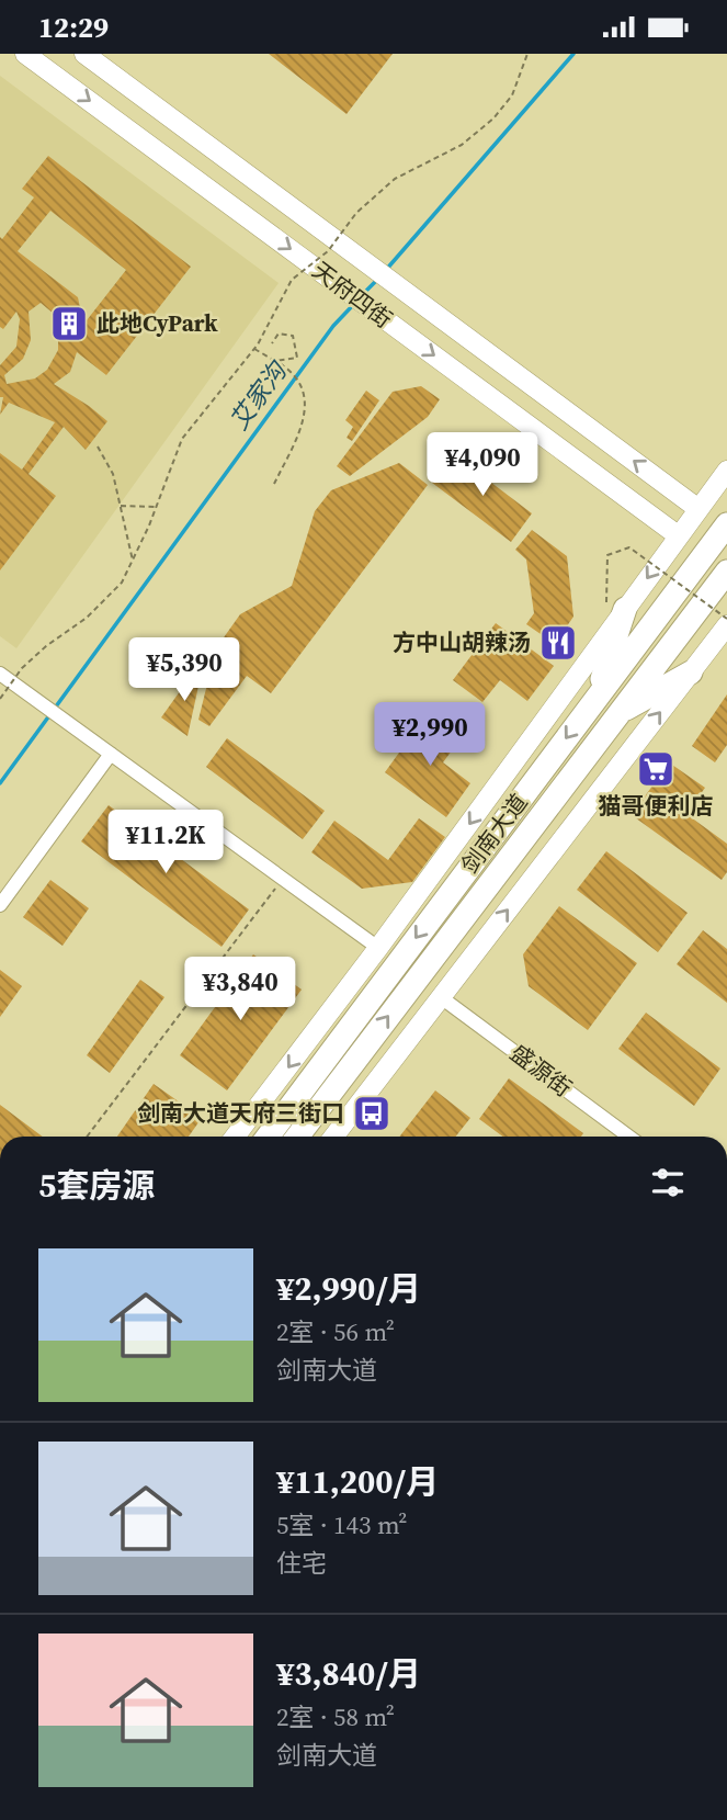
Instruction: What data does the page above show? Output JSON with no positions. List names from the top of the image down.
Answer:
{
  "streets": {
    "highway": ["剑南大道"],
    "main road": ["天府四街"],
    "street": ["盛源街"]
  },
  "water": ["艾家沟"],
  "places": {
    "building": ["此地CyPark"],
    "restaurant": ["方中山胡辣汤"],
    "supermarket": ["猫哥便利店"],
    "bus stop": ["剑南大道天府三街口"]
  },
  "page": {
    "status": "12:29",
    "price": [
      "¥4,090",
      "¥5,390",
      "¥2,990",
      "¥11.2K",
      "¥3,840"
    ],
    "heading": "5套房源",
    "list": [
      {
        "name": "¥2,990/月",
        "note": "2室 · 56 m² · 剑南大道"
      },
      {
        "name": "¥11,200/月",
        "note": "5室 · 143 m² · 住宅"
      },
      {
        "name": "¥3,840/月",
        "note": "2室 · 58 m² · 剑南大道"
      }
    ]
  }
}
